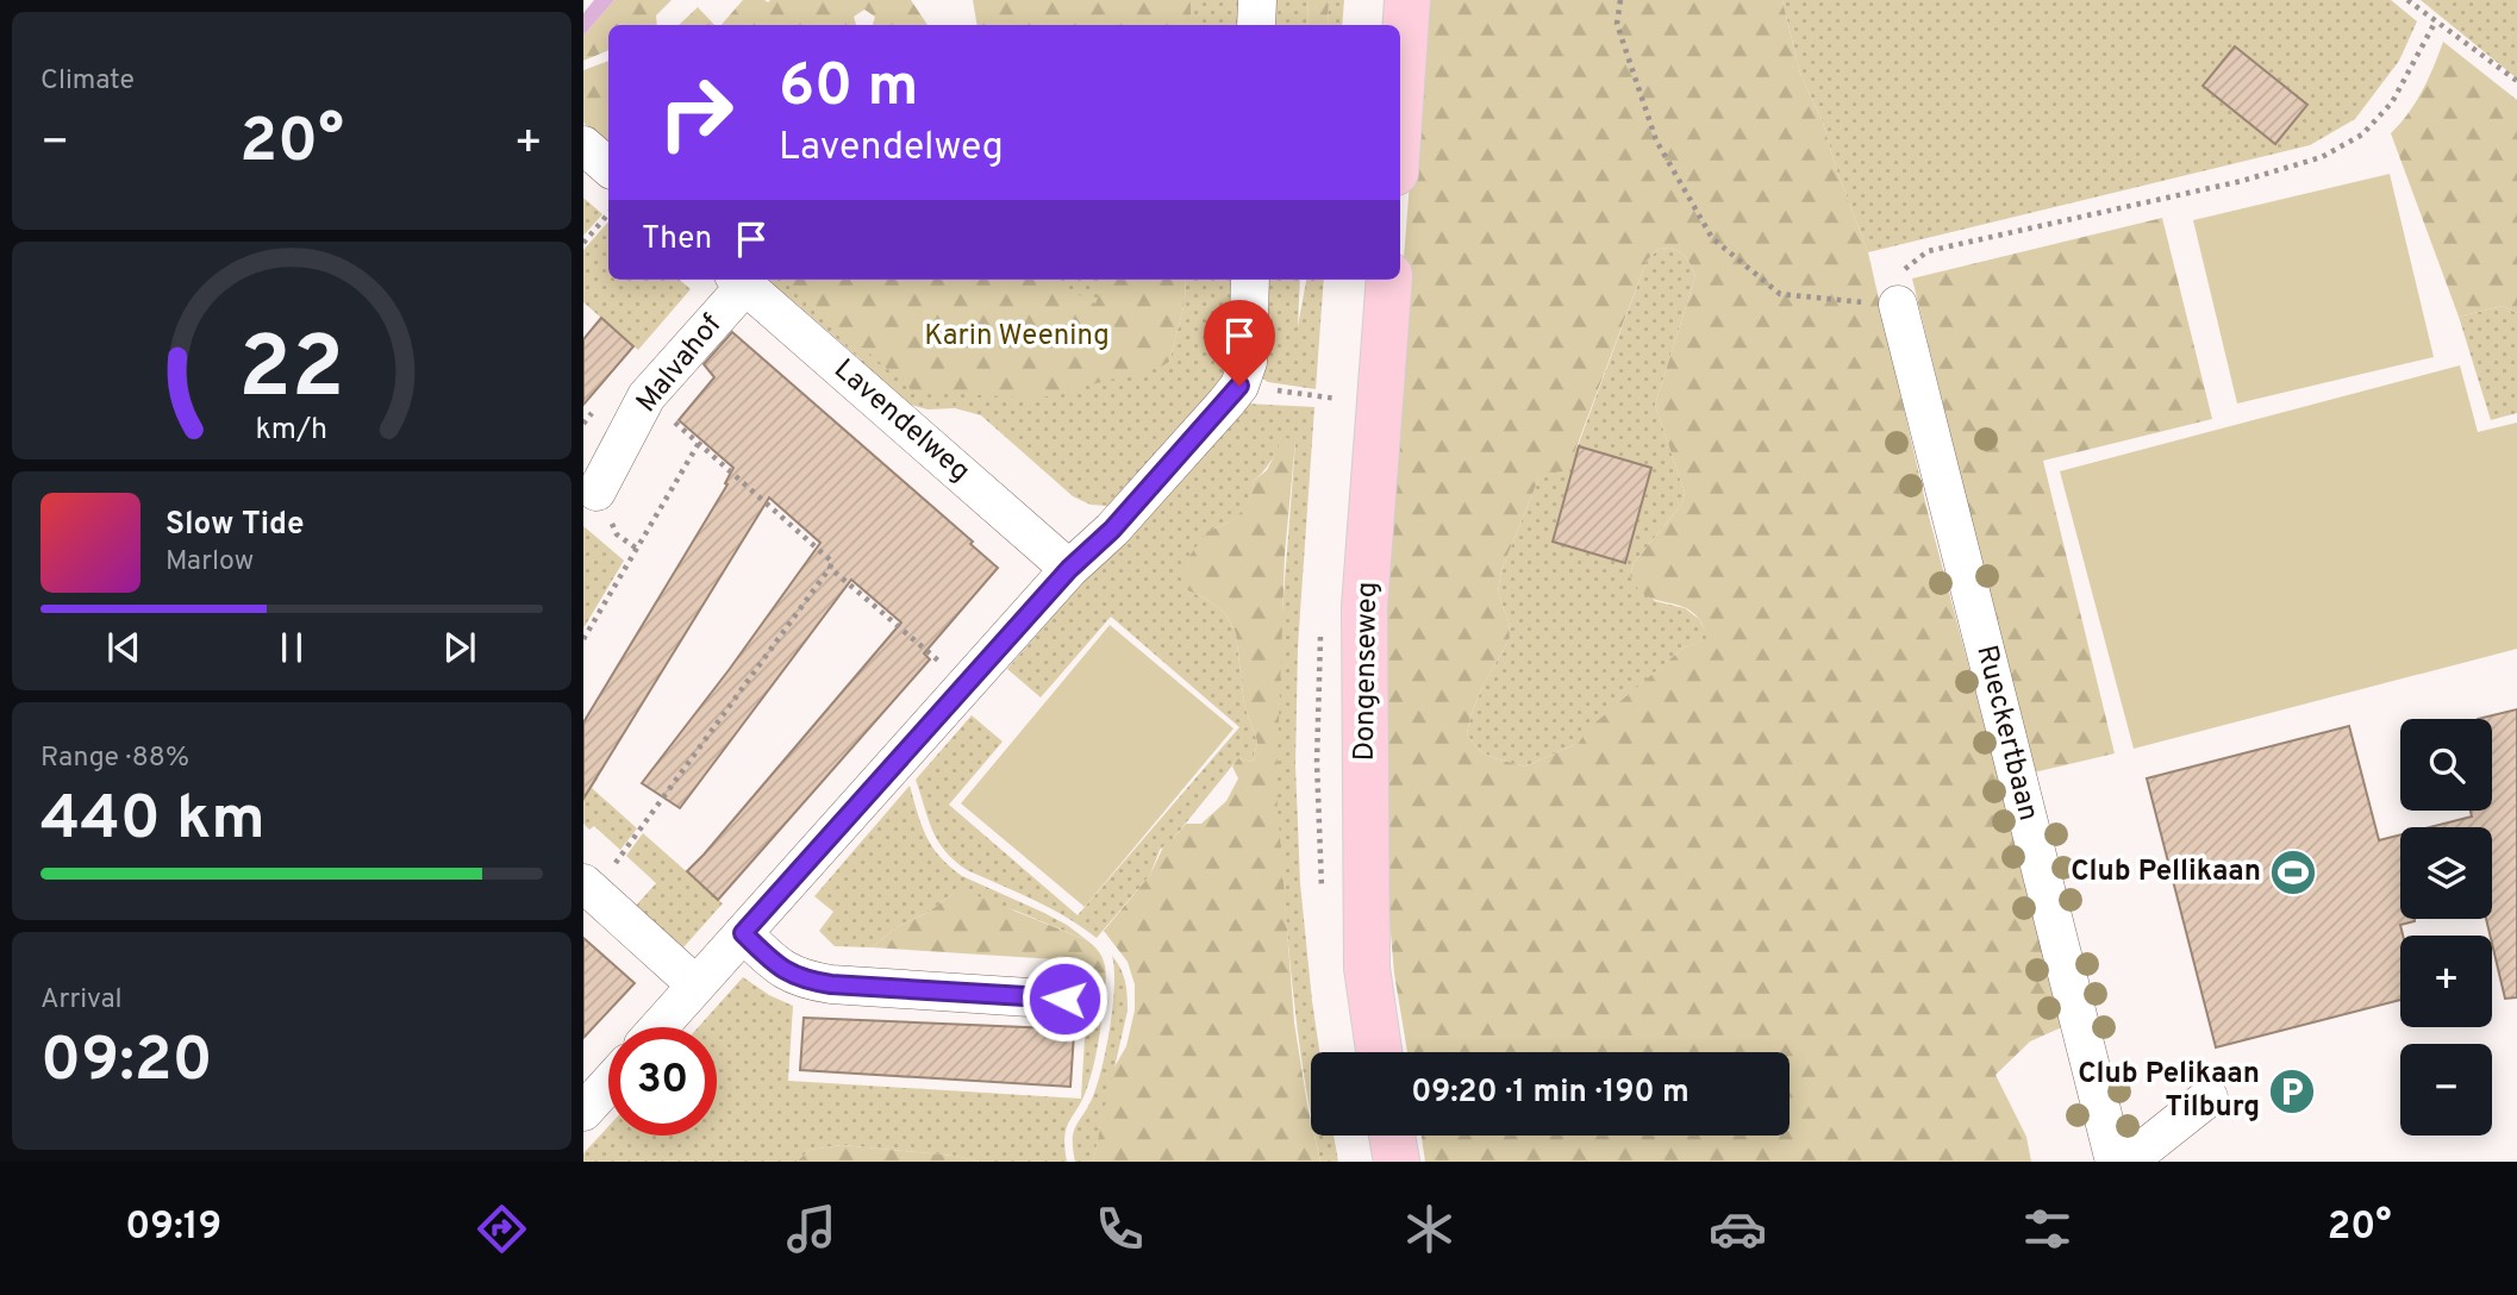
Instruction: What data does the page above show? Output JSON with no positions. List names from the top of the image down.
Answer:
{
  "streets": {
    "main road": ["Dongenseweg"],
    "street": ["Malvahof", "Lavendelweg", "Rueckertbaan"]
  },
  "crossings": [
    ["Malvahof", "Lavendelweg"]
  ],
  "parks": ["Karin Weening"],
  "places": {
    "sports": ["Club Pellikaan"],
    "parking": ["Club Pelikaan Tilburg"]
  },
  "page": {
    "tile": [
      "Climate",
      ["Range · 88%", "440 km"],
      ["Arrival", "09:20"]
    ],
    "turn": ["60 m", "Lavendelweg"],
    "heat": ["−", "20°", "+"],
    "then": "Then",
    "song": ["Slow Tide", "Marlow"],
    "map_buttons": ["+", "−"],
    "limit": "30",
    "trip": "09:20 · 1 min · 190 m",
    "tabs": ["09:19", "20°"],
    "gauge": ["22", "km/h"]
  }
}
